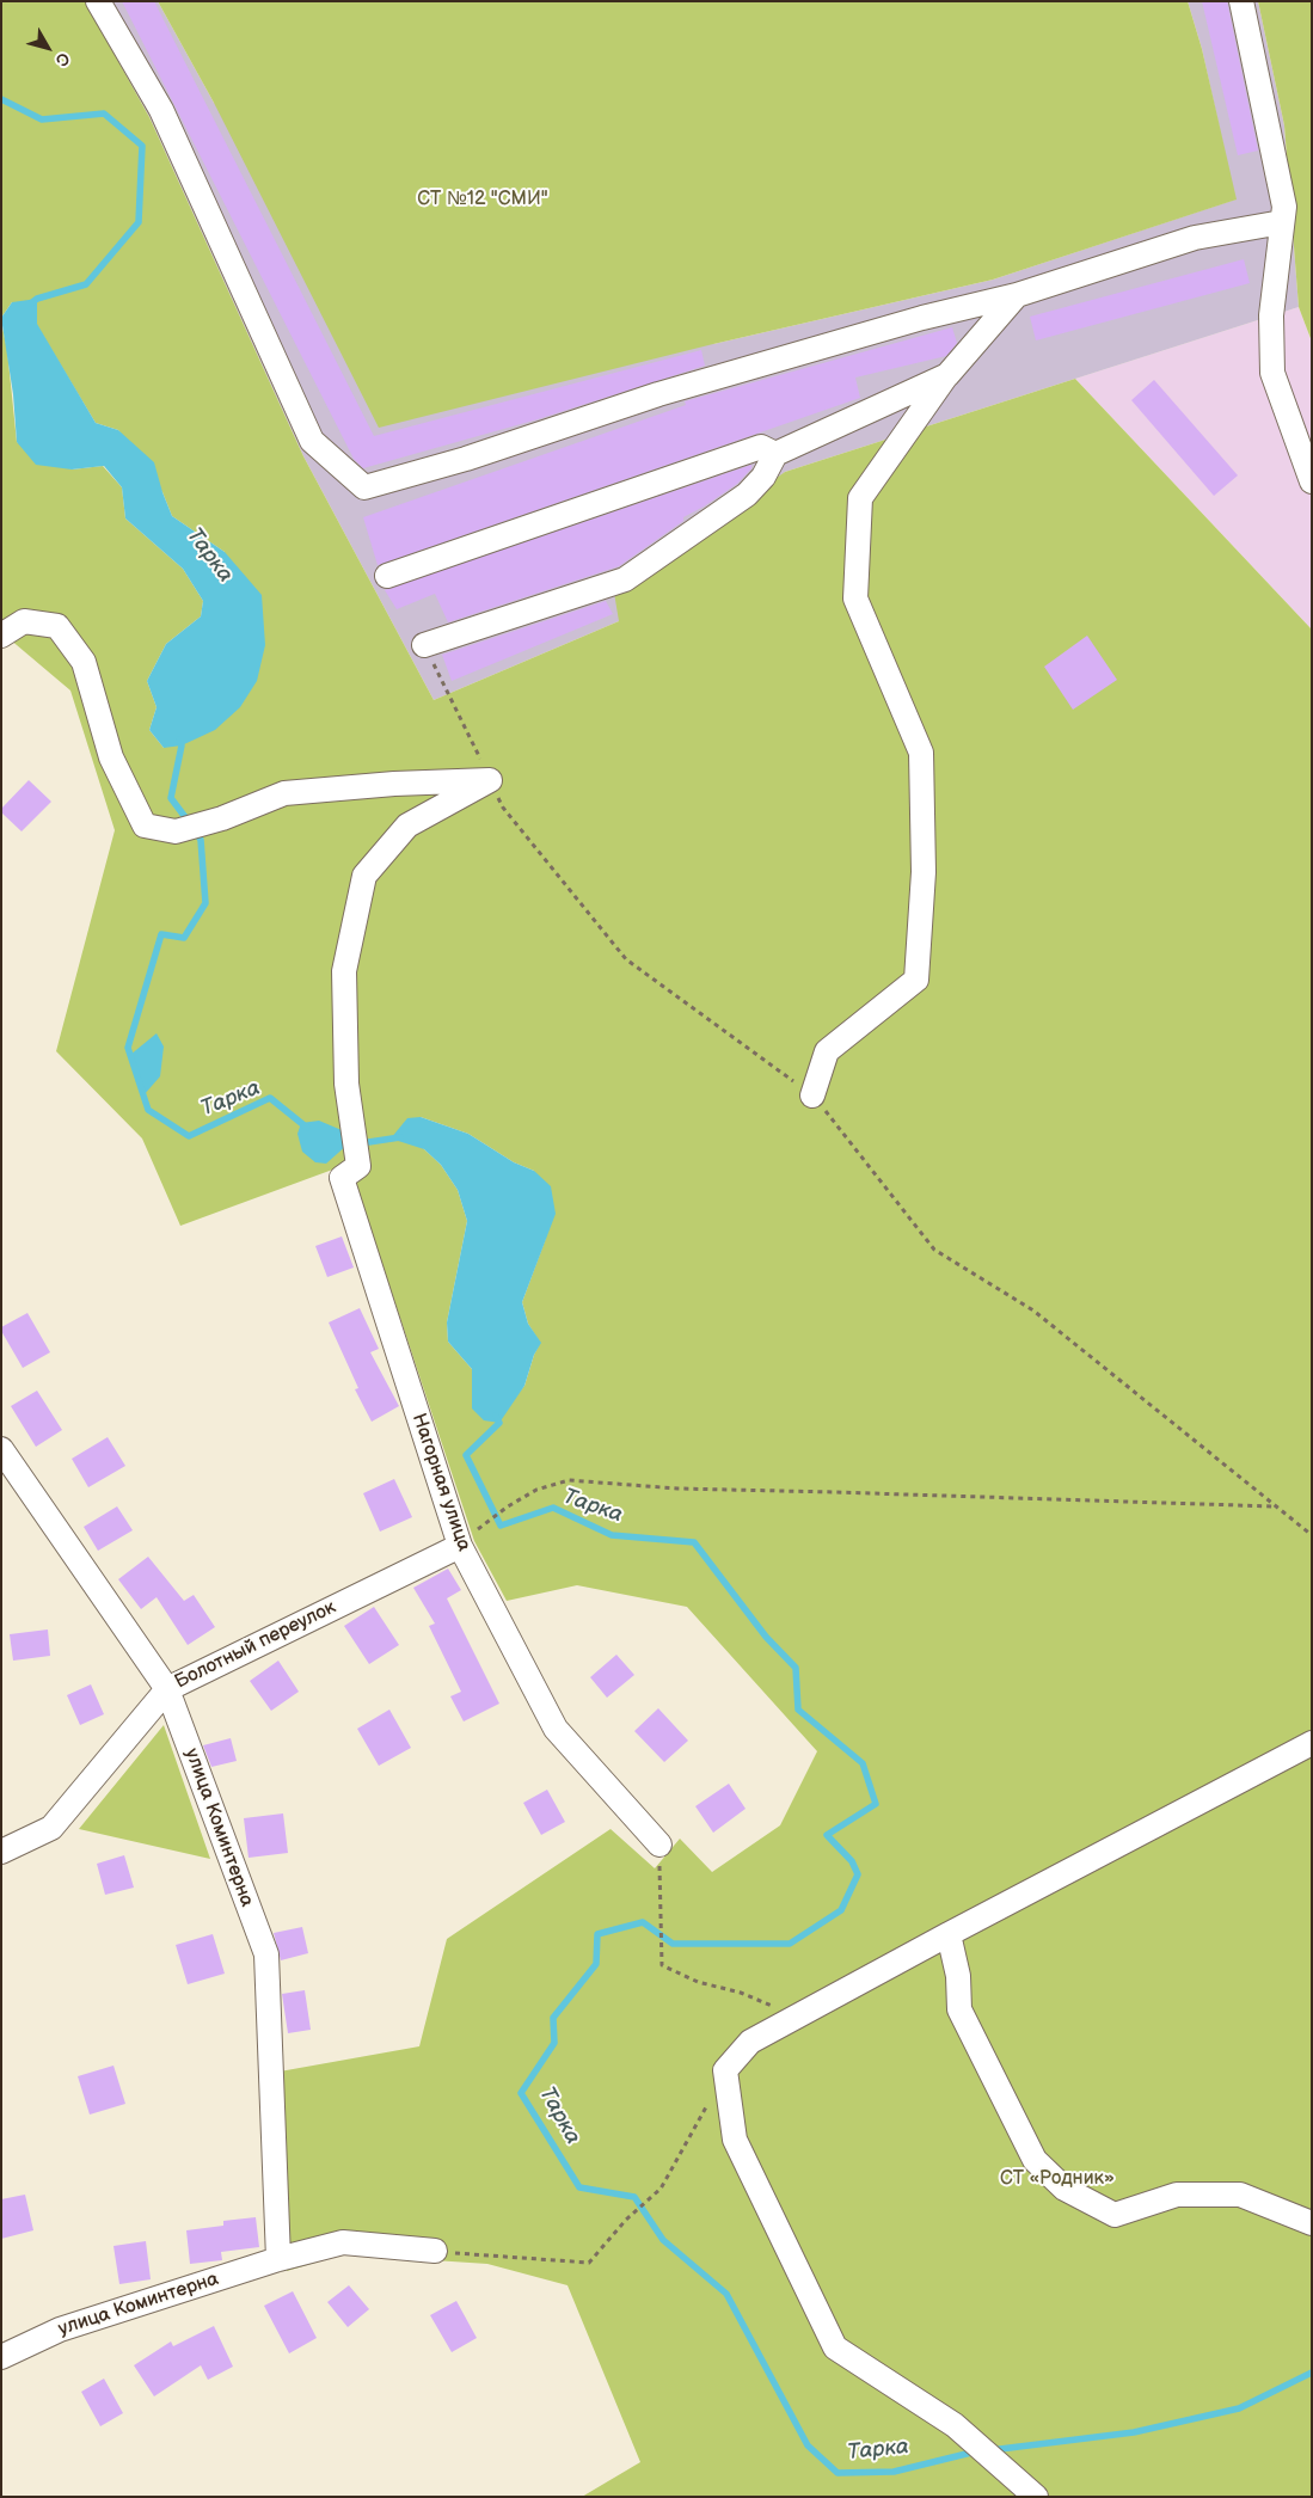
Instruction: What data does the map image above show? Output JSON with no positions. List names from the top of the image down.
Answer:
{
  "streets": {
    "street": ["Нагорная улица", "Болотный переулок", "улица Коминтерна"]
  },
  "crossings": [
    ["Нагорная улица", "Болотный переулок"],
    ["Болотный переулок", "улица Коминтерна"]
  ],
  "water": ["Тарка"],
  "parks": ["СТ №12 \"СМИ\"", "СТ «Родник»"],
  "north": "bottom right"
}
